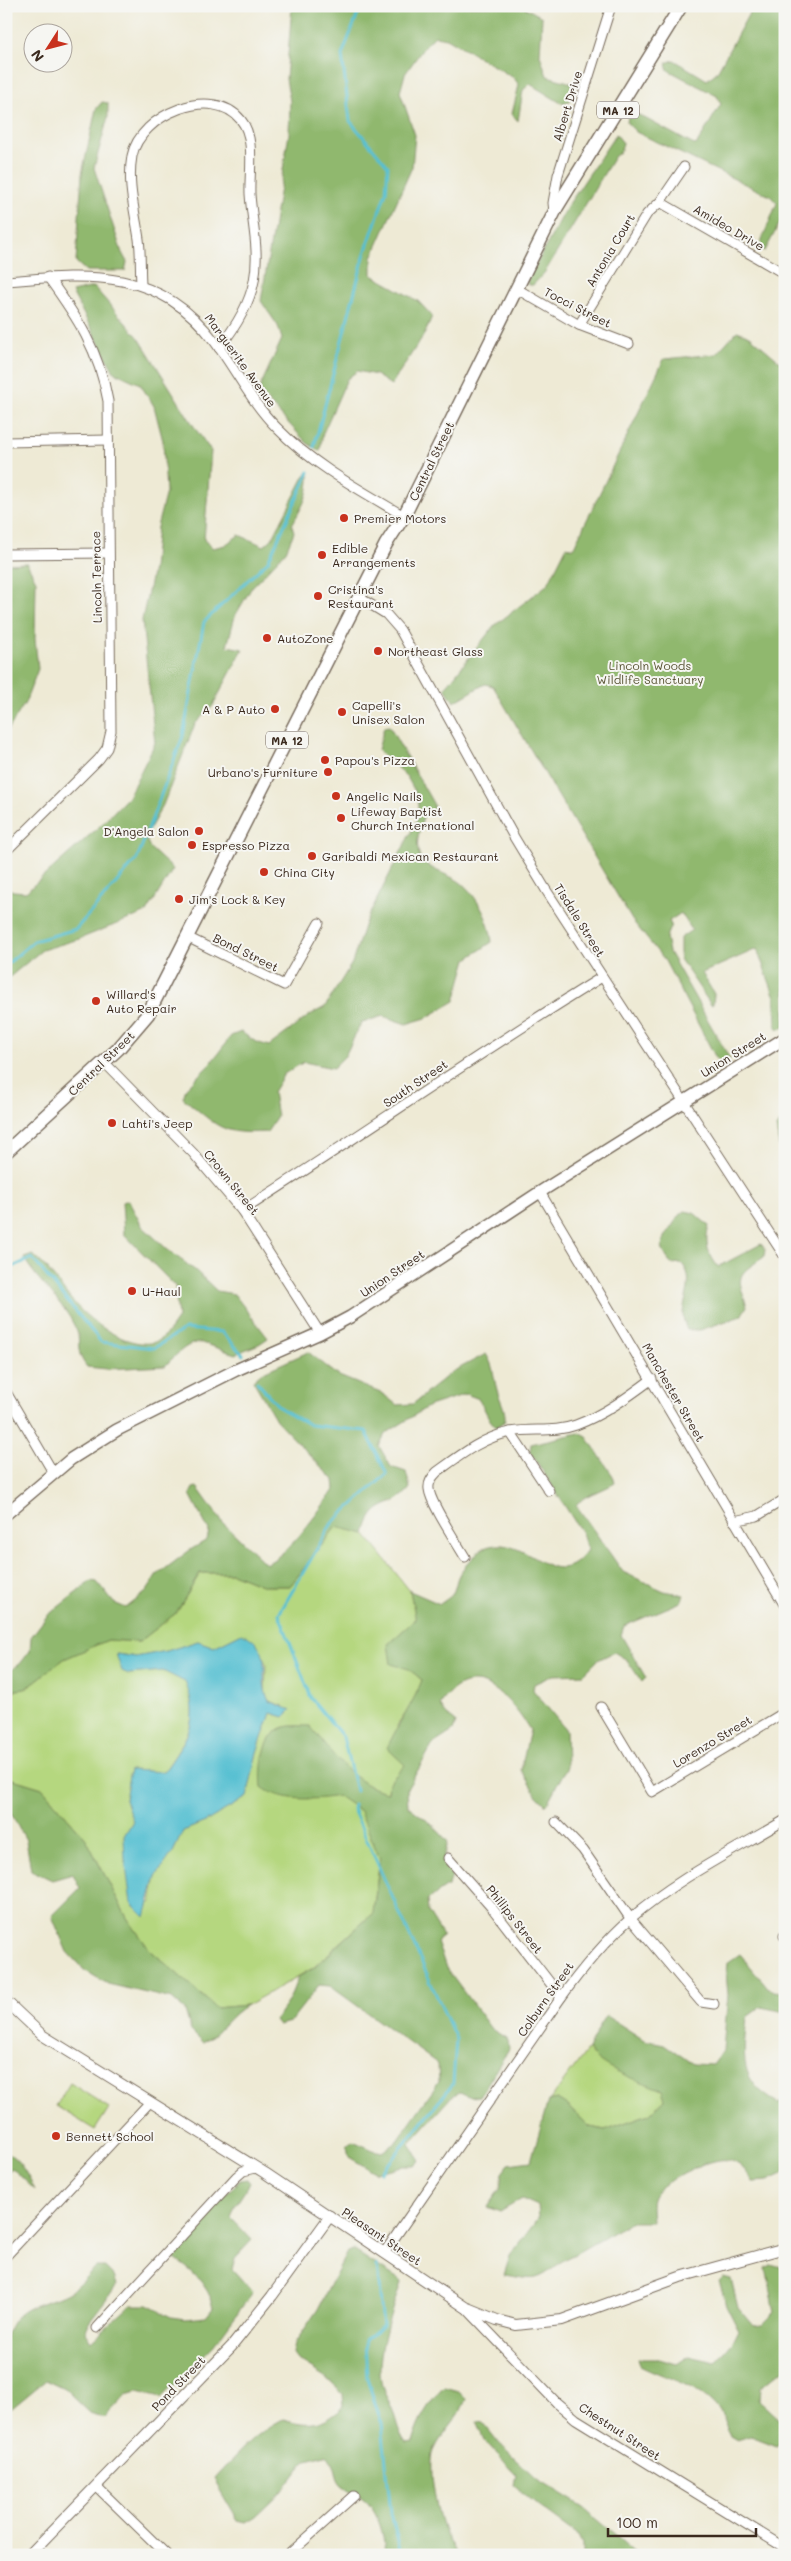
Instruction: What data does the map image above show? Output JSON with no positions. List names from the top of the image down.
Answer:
{
  "streets": {
    "main road": ["MA 12", "Central Street", "Union Street"],
    "street": [
      "Albert Drive",
      "Amideo Drive",
      "Antonia Court",
      "Tocci Street",
      "Marguerite Avenue",
      "Lincoln Terrace",
      "Tisdale Street",
      "Bond Street",
      "South Street",
      "Crown Street",
      "Manchester Street",
      "Lorenzo Street",
      "Phillips Street",
      "Colburn Street",
      "Pleasant Street",
      "Pond Street",
      "Chestnut Street"
    ]
  },
  "crossings": [
    ["Albert Drive", "Central Street"],
    ["Amideo Drive", "Antonia Court"],
    ["Antonia Court", "Tocci Street"],
    ["Tocci Street", "Central Street"],
    ["Marguerite Avenue", "Central Street"],
    ["Marguerite Avenue", "Lincoln Terrace"],
    ["Central Street", "Tisdale Street"],
    ["Central Street", "Bond Street"],
    ["Central Street", "Crown Street"],
    ["Tisdale Street", "Union Street"],
    ["Tisdale Street", "South Street"],
    ["Union Street", "Crown Street"],
    ["Union Street", "Manchester Street"],
    ["South Street", "Crown Street"],
    ["Phillips Street", "Colburn Street"],
    ["Colburn Street", "Pleasant Street"],
    ["Pleasant Street", "Pond Street"],
    ["Pleasant Street", "Chestnut Street"]
  ],
  "parks": ["Lincoln Woods Wildlife Sanctuary"],
  "places": [
    "Premier Motors",
    "Edible Arrangements",
    "Cristina's Restaurant",
    "AutoZone",
    "Northeast Glass",
    "A & P Auto",
    "Capelli's Unisex Salon",
    "Papou's Pizza",
    "Urbano's Furniture",
    "Angelic Nails",
    "Lifeway Baptist Church International",
    "D'Angela Salon",
    "Espresso Pizza",
    "Garibaldi Mexican Restaurant",
    "China City",
    "Jim's Lock & Key",
    "Willard's Auto Repair",
    "Lahti's Jeep",
    "U-Haul",
    "Bennett School"
  ],
  "scale_bar": "100 m",
  "north": "bottom left"
}
